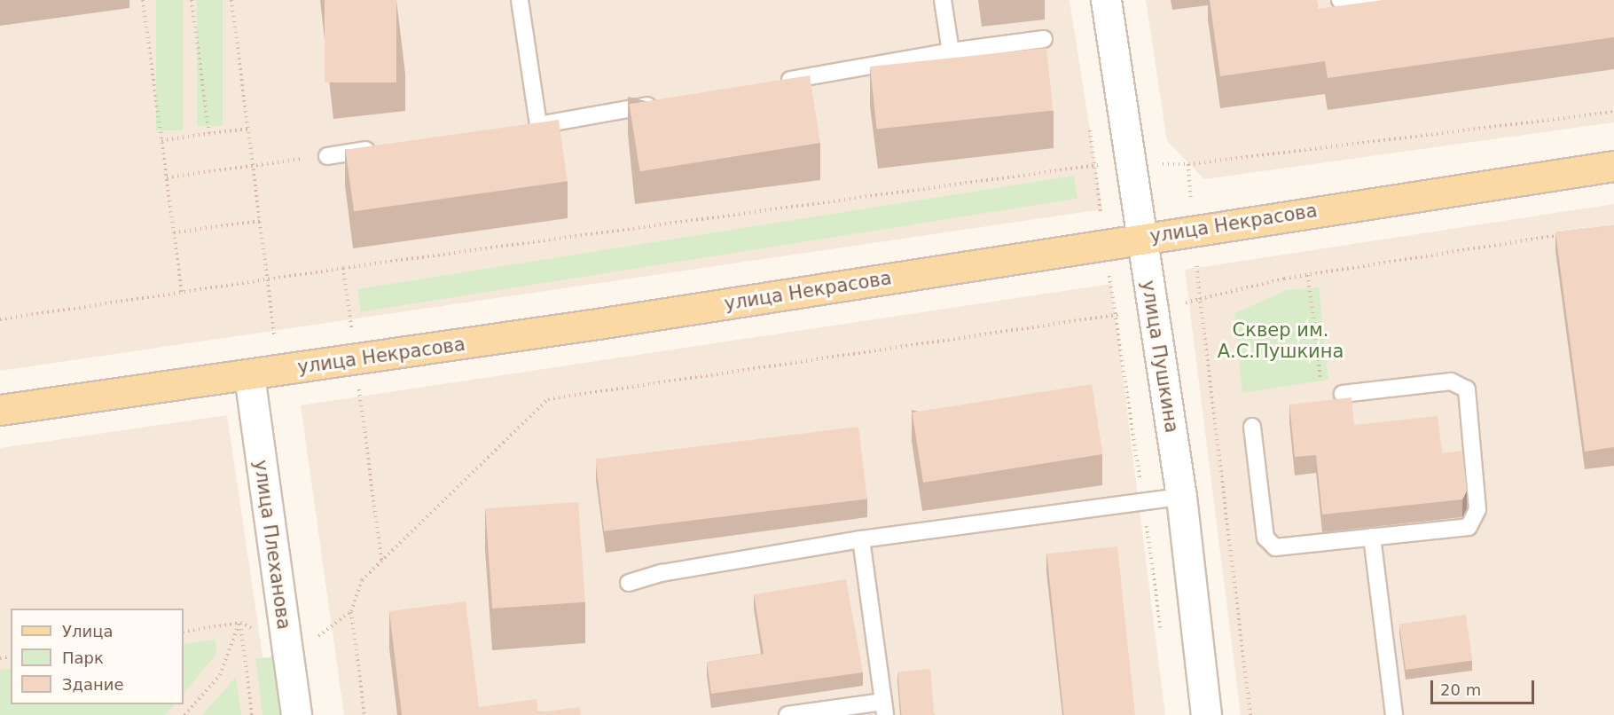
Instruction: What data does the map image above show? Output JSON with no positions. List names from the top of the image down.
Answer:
{
  "streets": {
    "main road": ["улица Некрасова", "улица Пушкина", "улица Плеханова"]
  },
  "crossings": [
    ["улица Некрасова", "улица Пушкина"],
    ["улица Некрасова", "улица Плеханова"]
  ],
  "parks": ["Сквер им. А.С.Пушкина"],
  "legend": ["Улица", "Парк", "Здание"],
  "scale_bar": "20 m"
}
